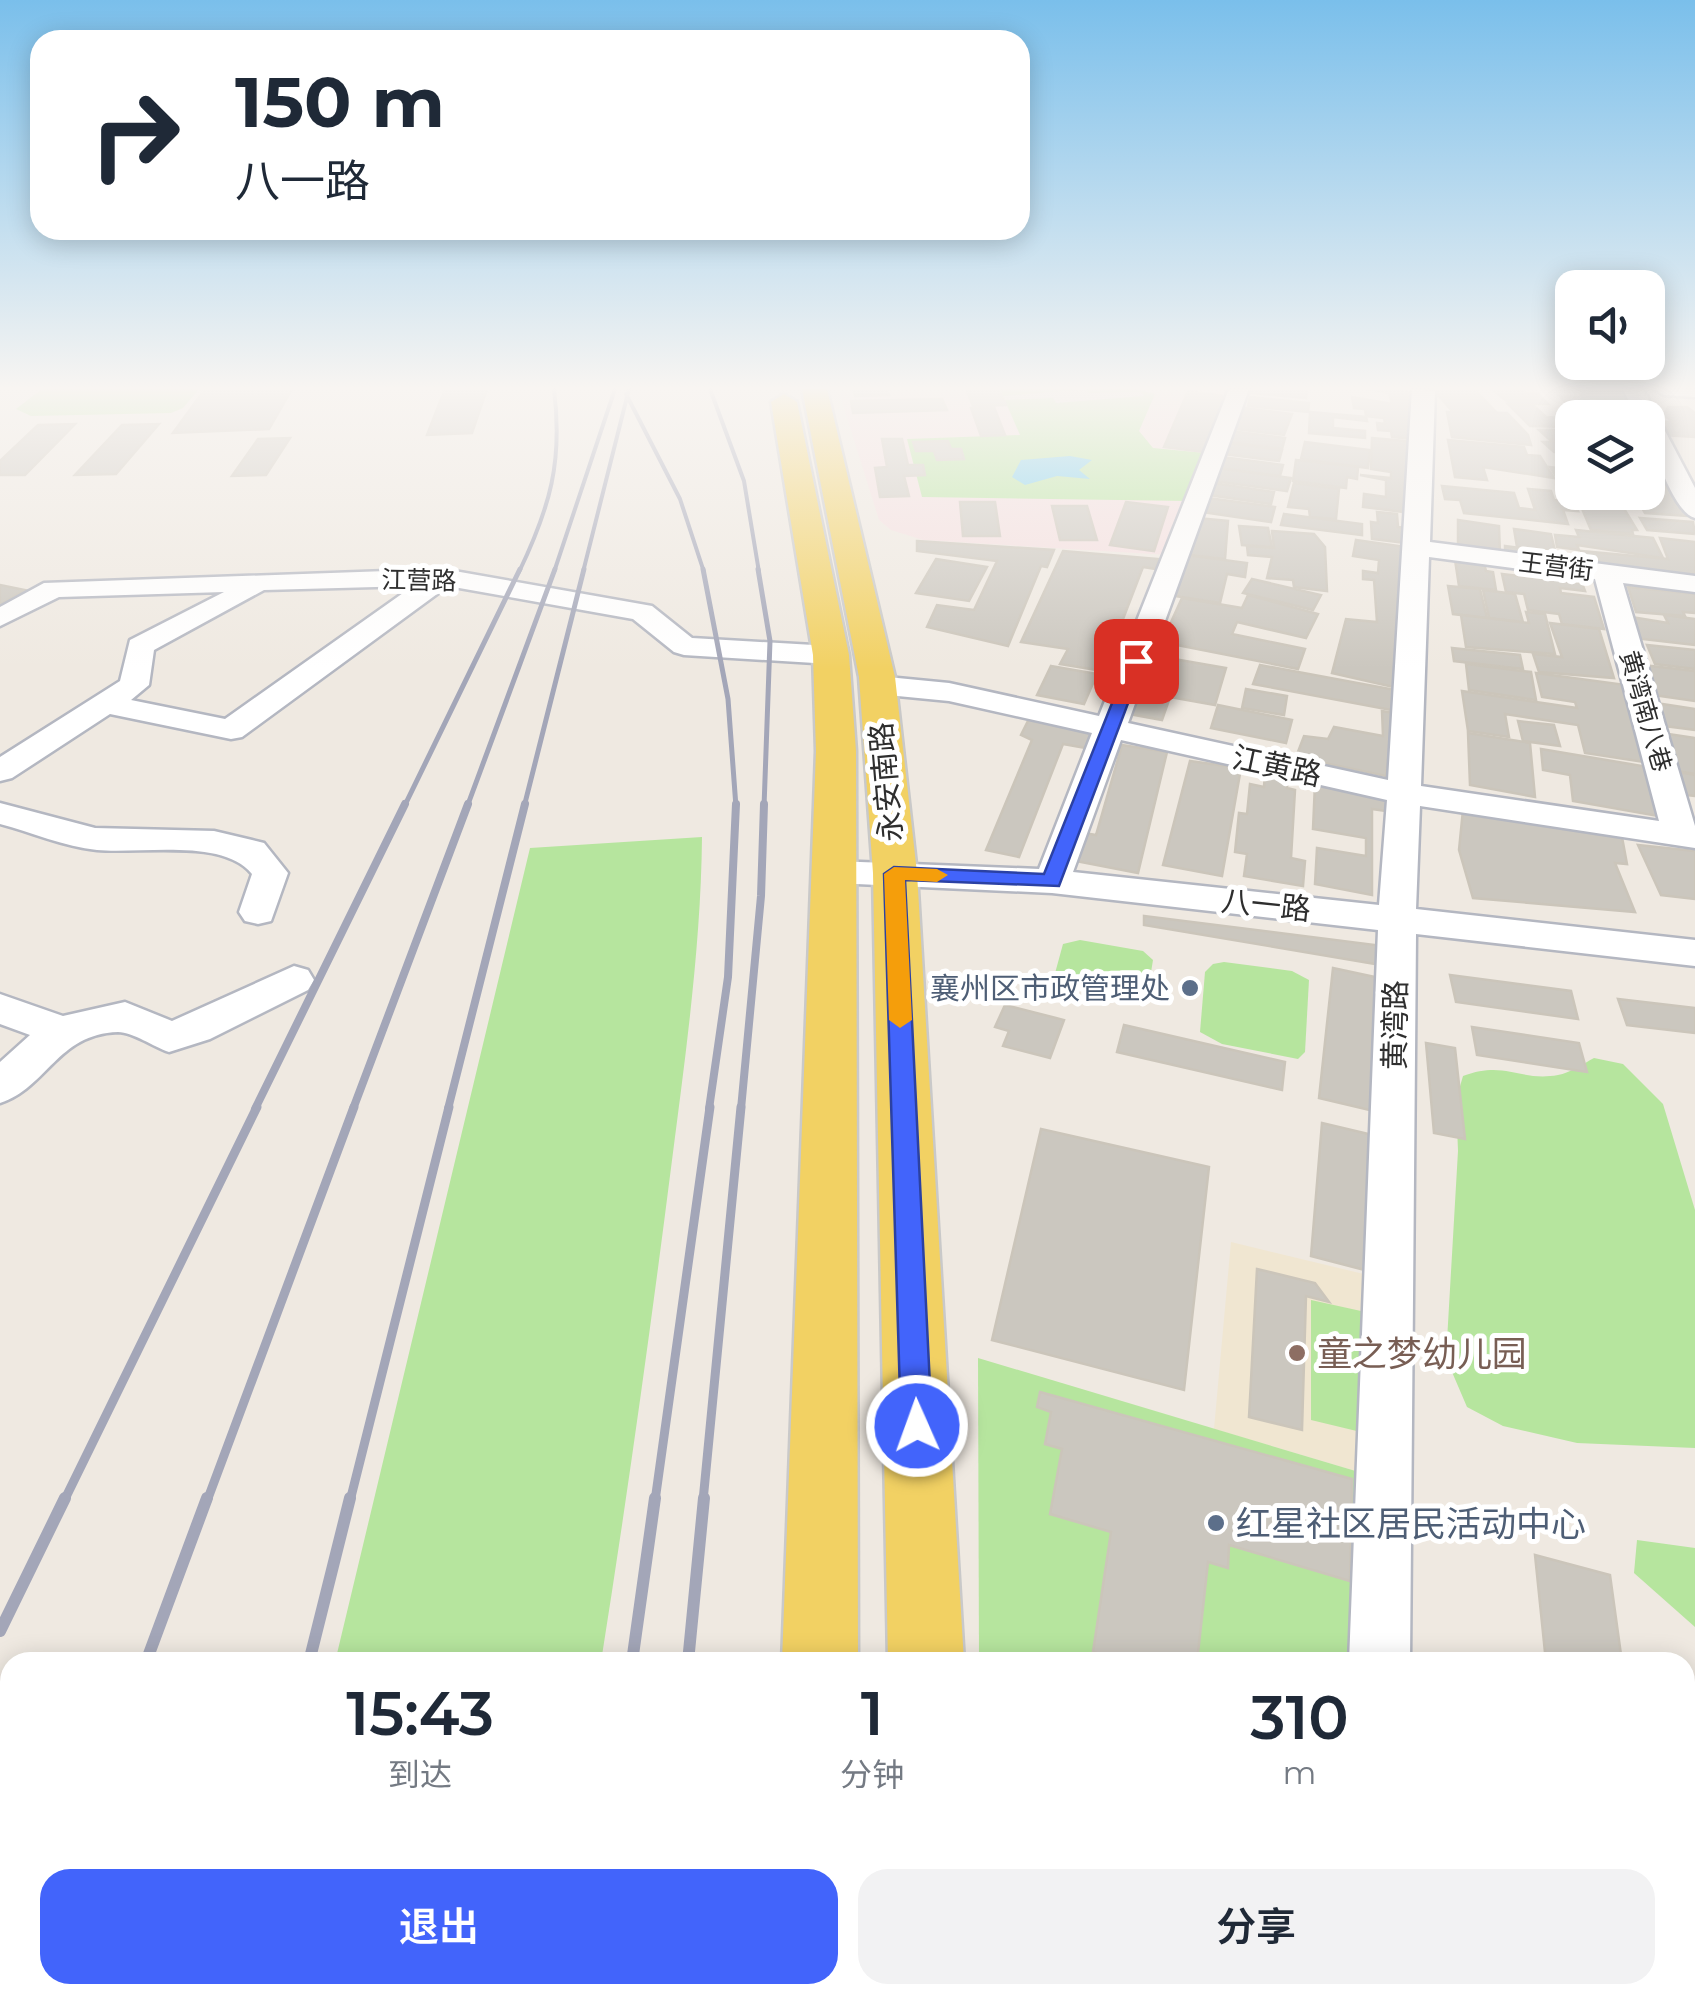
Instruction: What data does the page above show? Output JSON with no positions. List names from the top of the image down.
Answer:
{
  "streets": {
    "main road": ["永安南路"],
    "street": [
      "王营街",
      "江营路",
      "黄湾南八巷",
      "江黄路",
      "八一路",
      "黄湾路"
    ]
  },
  "crossings": [
    ["王营街", "黄湾南八巷"],
    ["王营街", "黄湾路"],
    ["江营路", "永安南路"],
    ["黄湾南八巷", "江黄路"],
    ["江黄路", "永安南路"],
    ["江黄路", "黄湾路"],
    ["永安南路", "八一路"],
    ["八一路", "黄湾路"]
  ],
  "places": ["襄州区市政管理处", "童之梦幼儿园", "红星社区居民活动中心"],
  "page": {
    "turn": ["150 m", "八一路"],
    "eta": [
      "15:43",
      "到达",
      "1",
      "分钟",
      "310",
      "m"
    ],
    "buttons": ["退出", "分享"]
  }
}
